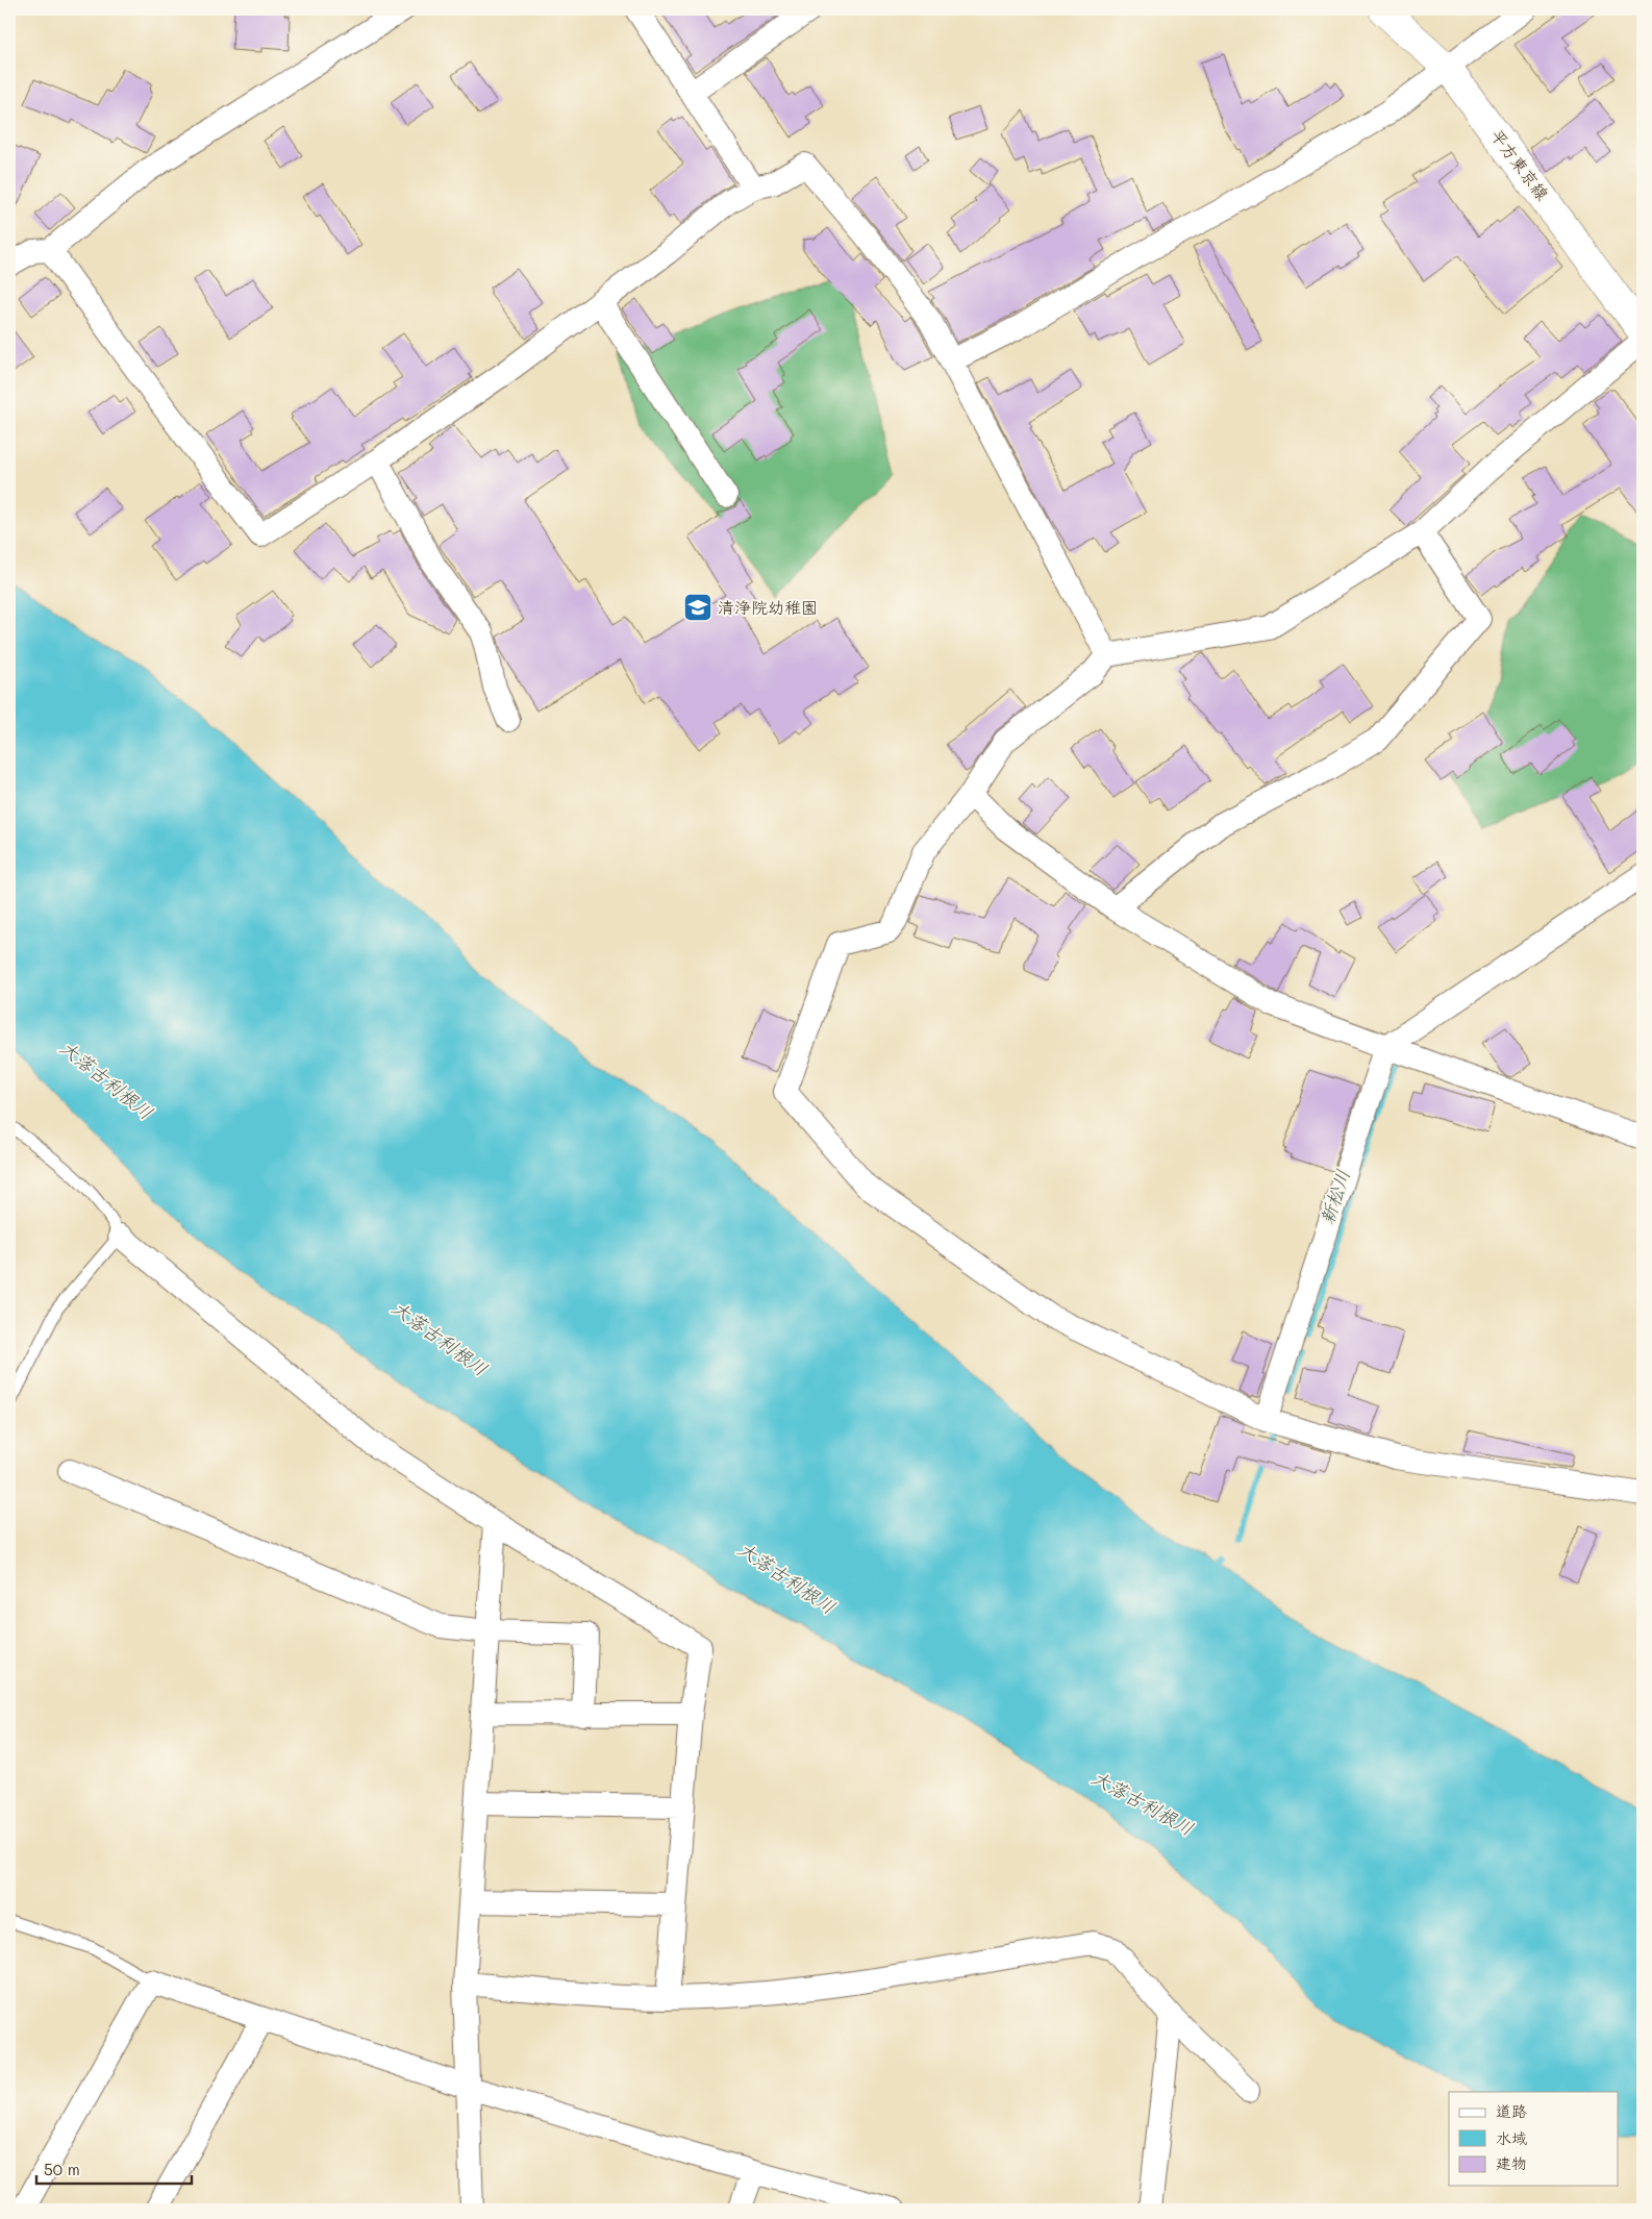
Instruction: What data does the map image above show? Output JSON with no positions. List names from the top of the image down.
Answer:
{
  "streets": {
    "main road": ["平方東京線"]
  },
  "water": ["大落古利根川", "新松川"],
  "places": {
    "school or university": ["清浄院幼稚園"]
  },
  "legend": ["道路", "水域", "建物"],
  "scale_bar": "50 m"
}
